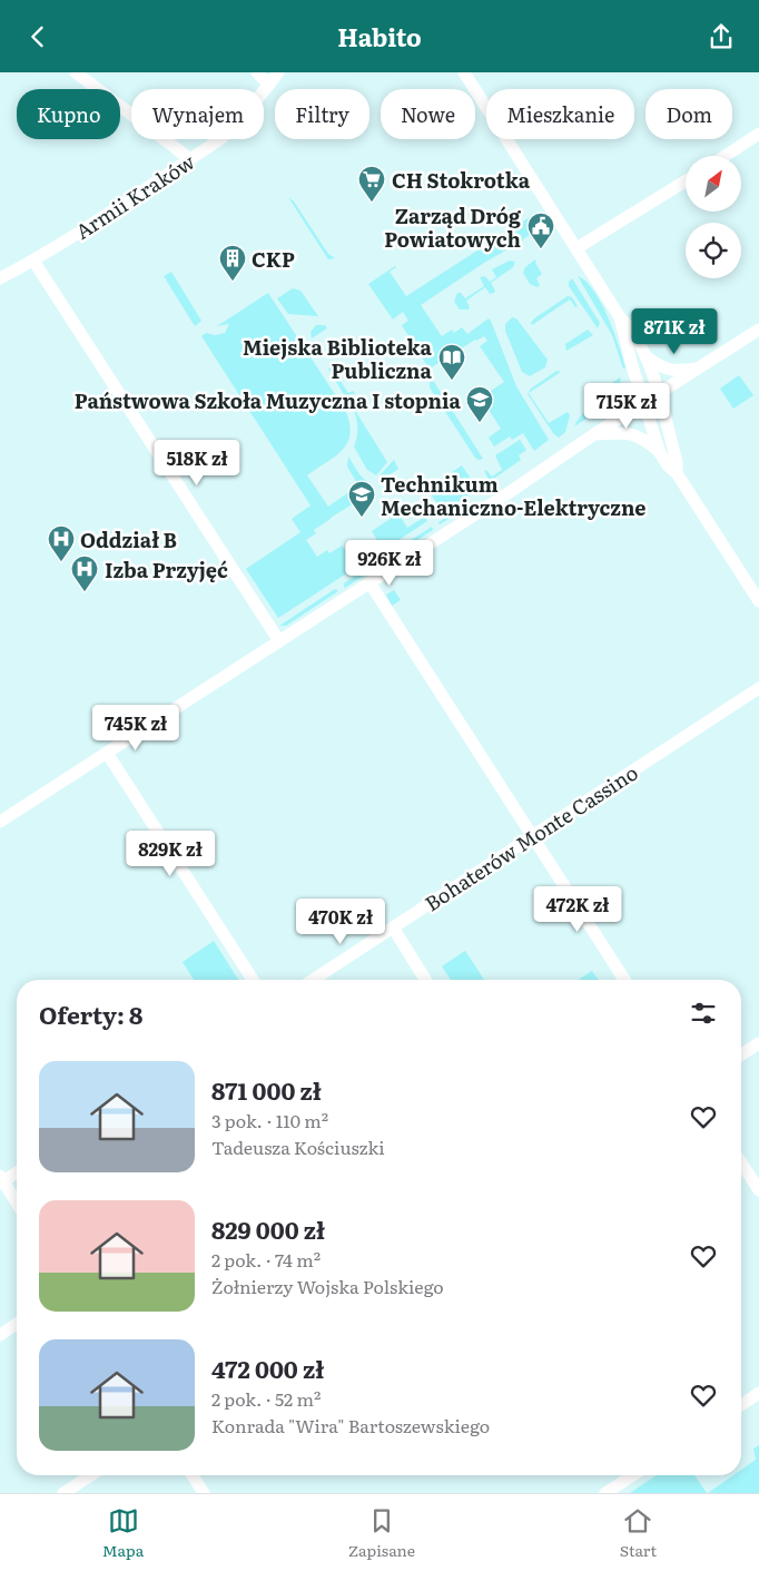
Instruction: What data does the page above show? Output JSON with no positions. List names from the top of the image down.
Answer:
{
  "streets": {
    "street": ["Armii Kraków", "Bohaterów Monte Cassino"]
  },
  "places": {
    "supermarket": ["CH Stokrotka"],
    "public building": ["Zarząd Dróg Powiatowych"],
    "building": ["CKP"],
    "library": ["Miejska Biblioteka Publiczna"],
    "school or university": ["Państwowa Szkoła Muzyczna I stopnia", "Technikum Mechaniczno-Elektryczne"],
    "hospital": ["Oddział B", "Izba Przyjęć"]
  },
  "north": "top right",
  "page": {
    "header": "Habito",
    "chip": [
      "Kupno",
      "Wynajem",
      "Filtry",
      "Nowe",
      "Mieszkanie",
      "Dom"
    ],
    "price": [
      "871K zł",
      "715K zł",
      "518K zł",
      "926K zł",
      "745K zł",
      "829K zł",
      "472K zł",
      "470K zł"
    ],
    "heading": "Oferty: 8",
    "list": [
      {
        "name": "871 000 zł",
        "note": "3 pok. · 110 m² · Tadeusza Kościuszki"
      },
      {
        "name": "829 000 zł",
        "note": "2 pok. · 74 m² · Żołnierzy Wojska Polskiego"
      },
      {
        "name": "472 000 zł",
        "note": "2 pok. · 52 m² · Konrada \"Wira\" Bartoszewskiego"
      }
    ],
    "tabs": ["Mapa", "Zapisane", "Start"]
  }
}
